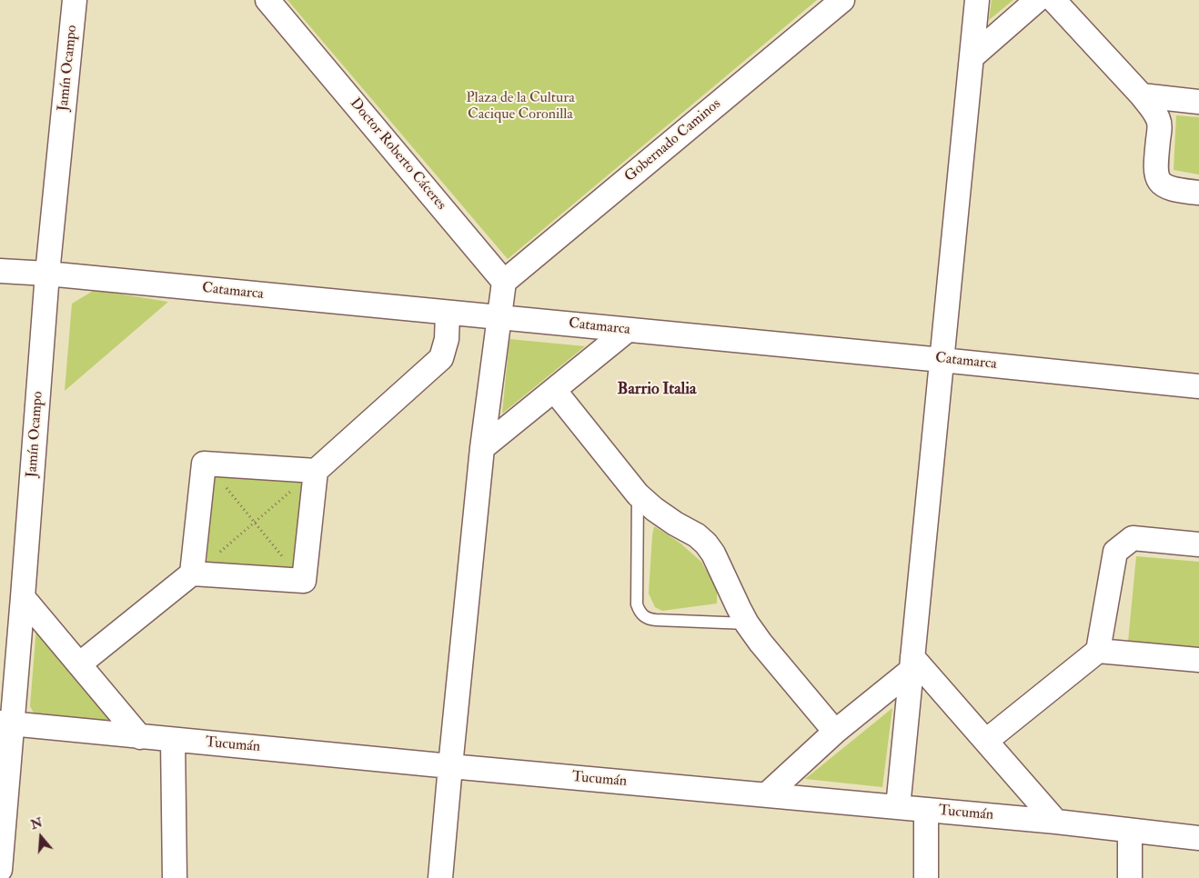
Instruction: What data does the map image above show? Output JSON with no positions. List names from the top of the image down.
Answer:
{
  "streets": {
    "street": [
      "Jamín Ocampo",
      "Gobernado Caminos",
      "Doctor Roberto Cáceres",
      "Catamarca",
      "Tucumán"
    ]
  },
  "crossings": [
    ["Jamín Ocampo", "Catamarca"],
    ["Jamín Ocampo", "Tucumán"],
    ["Gobernado Caminos", "Doctor Roberto Cáceres"]
  ],
  "districts": ["Barrio Italia"],
  "parks": ["Plaza de la Cultura Cacique Coronilla"],
  "north": "top"
}
